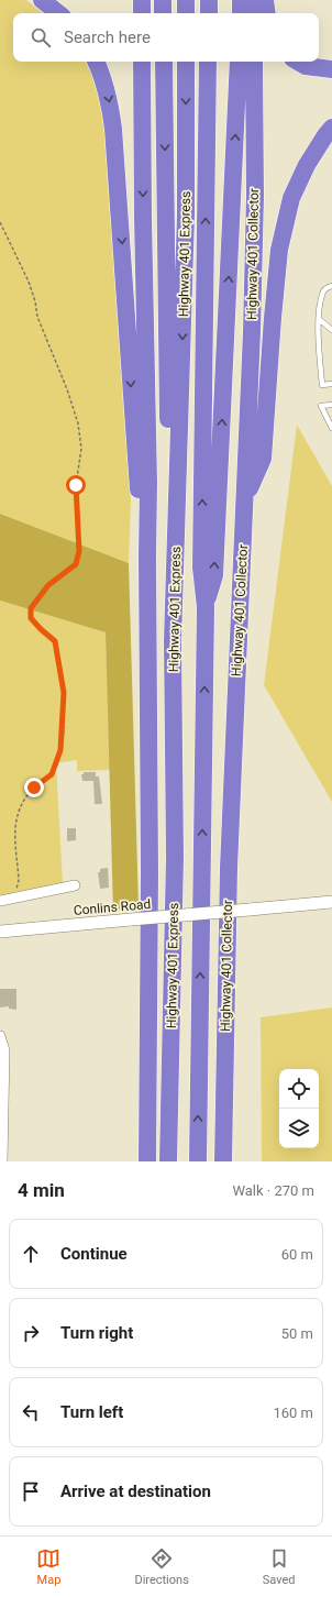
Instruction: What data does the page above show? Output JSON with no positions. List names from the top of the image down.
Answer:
{
  "streets": {
    "highway": ["Highway 401 Express", "Highway 401 Collector"],
    "street": ["Conlins Road"]
  },
  "page": {
    "search": "Search here",
    "heading": ["4 min", "Walk · 270 m"],
    "list": [
      ["Continue", "60 m"],
      ["Turn right", "50 m"],
      ["Turn left", "160 m"],
      "Arrive at destination"
    ],
    "nav": ["Map", "Directions", "Saved"]
  }
}
